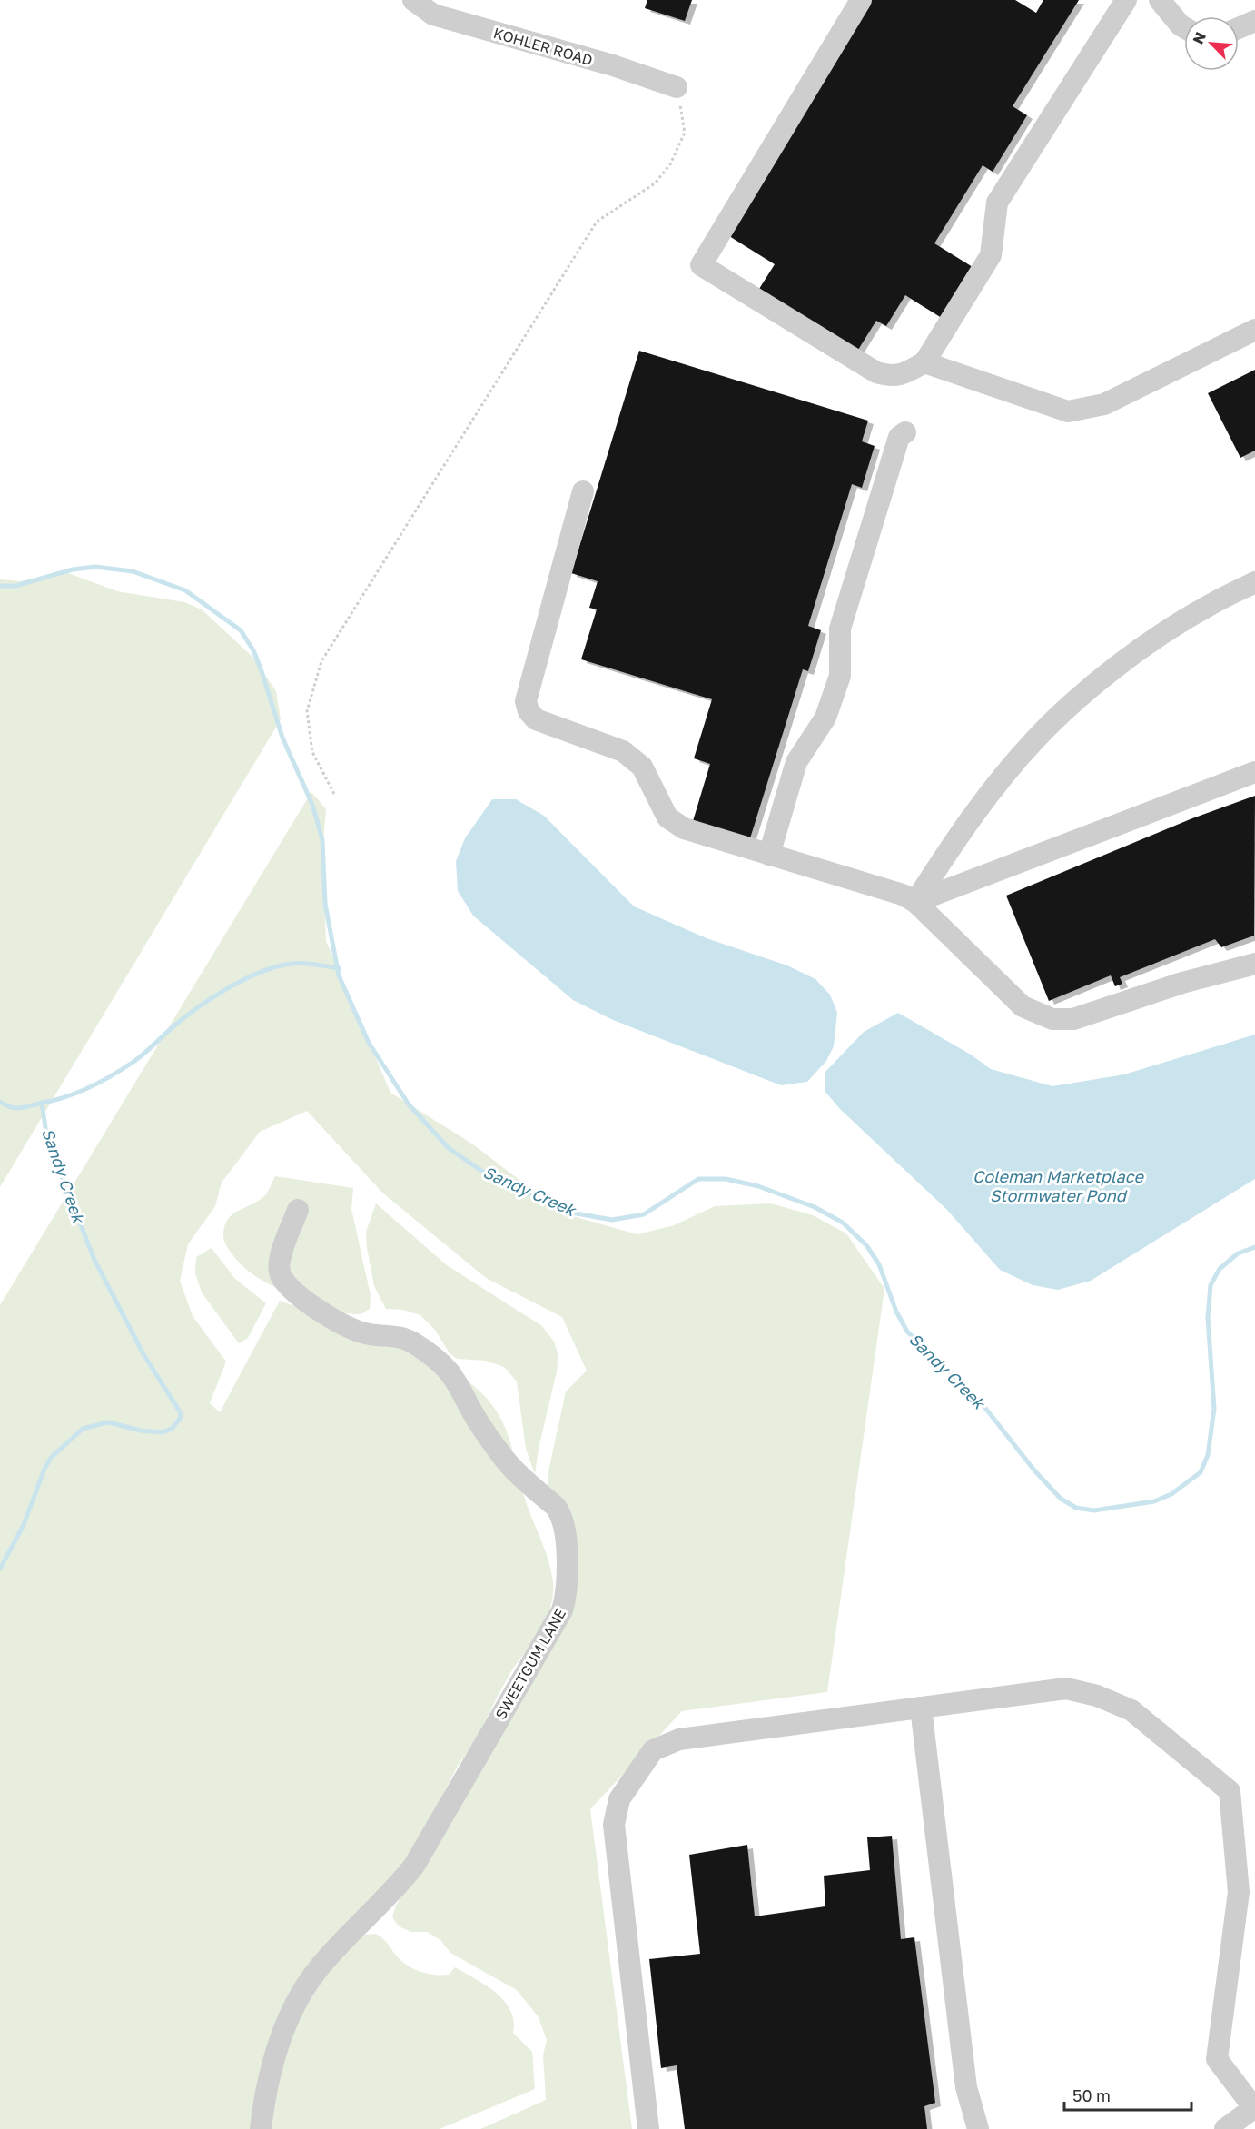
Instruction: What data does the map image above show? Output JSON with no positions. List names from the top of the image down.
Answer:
{
  "streets": {
    "street": ["KOHLER ROAD", "SWEETGUM LANE"]
  },
  "water": ["Sandy Creek", "Coleman Marketplace Stormwater Pond"],
  "scale_bar": "50 m",
  "north": "top left"
}
